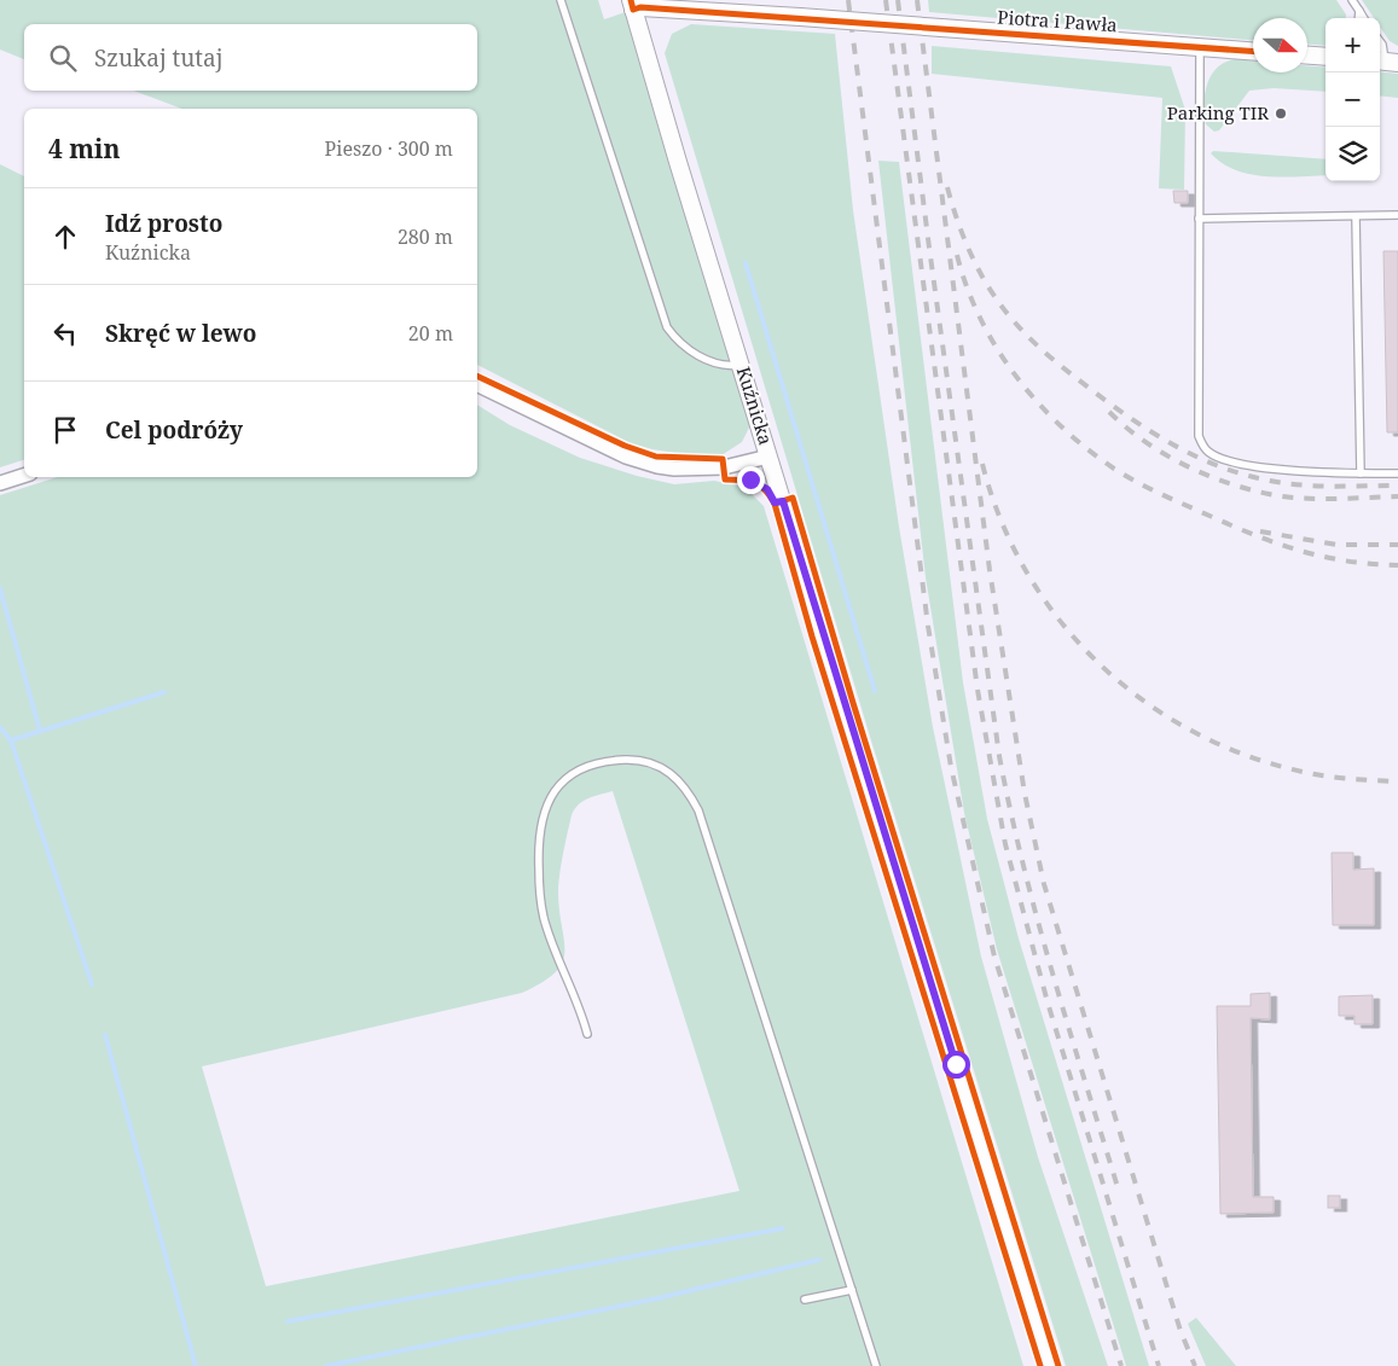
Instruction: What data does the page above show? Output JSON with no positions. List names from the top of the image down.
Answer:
{
  "streets": {
    "street": ["Piotra i Pawła", "Kuźnicka"]
  },
  "crossings": [
    ["Piotra i Pawła", "Kuźnicka"]
  ],
  "places": ["Parking TIR"],
  "north": "right",
  "page": {
    "map_buttons": ["+", "−"],
    "search": "Szukaj tutaj",
    "heading": ["4 min", "Pieszo · 300 m"],
    "list": [
      ["Idź prosto", "Kuźnicka", "280 m"],
      ["Skręć w lewo", "20 m"],
      "Cel podróży"
    ]
  }
}
